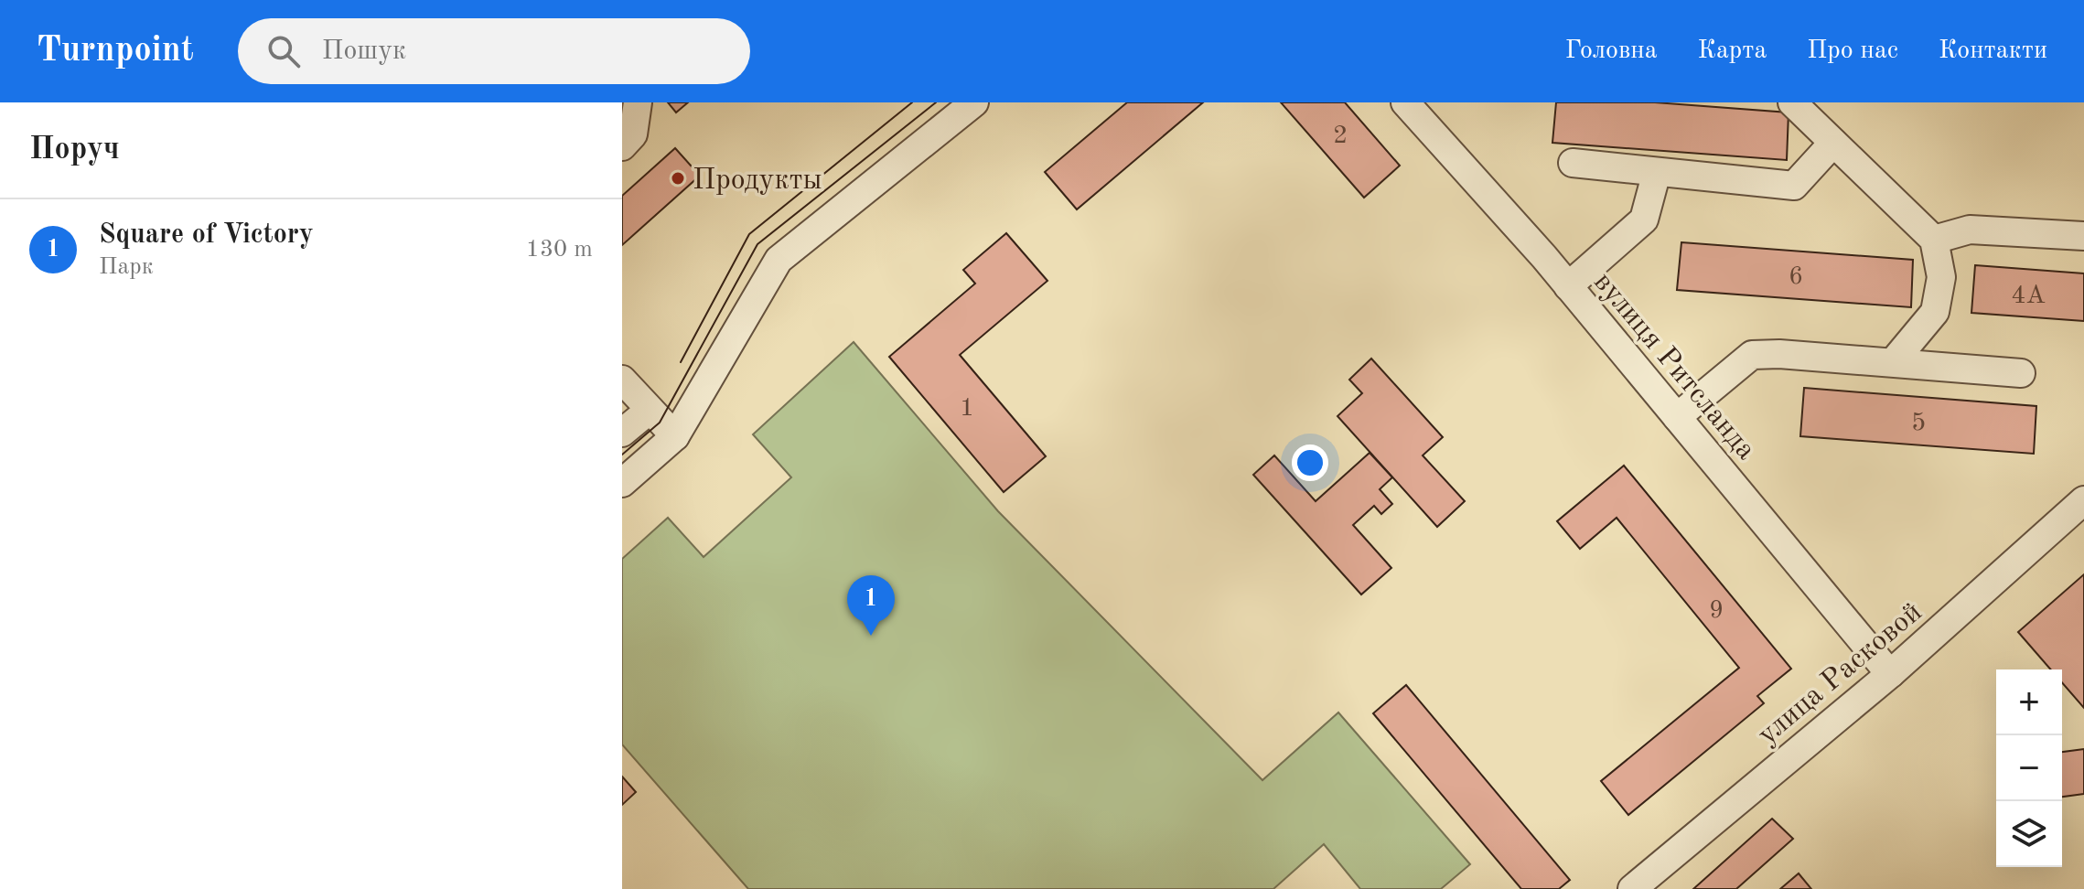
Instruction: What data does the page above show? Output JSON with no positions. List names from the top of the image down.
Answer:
{
  "streets": {
    "street": ["вулиця Ритсланда", "улица Расковой"]
  },
  "crossings": [
    ["вулиця Ритсланда", "улица Расковой"]
  ],
  "places": ["Продукты"],
  "house_numbers": [
    "2",
    "6",
    "4А",
    "1",
    "5",
    "9"
  ],
  "page": {
    "header": "Turnpoint",
    "search": "Пошук",
    "nav": [
      "Головна",
      "Карта",
      "Про нас",
      "Контакти"
    ],
    "heading": "Поруч",
    "list": [
      {
        "mark": "1",
        "name": "Square of Victory",
        "note": "Парк",
        "value": "130 m"
      }
    ],
    "pins": "1",
    "map_buttons": ["+", "−"]
  }
}
